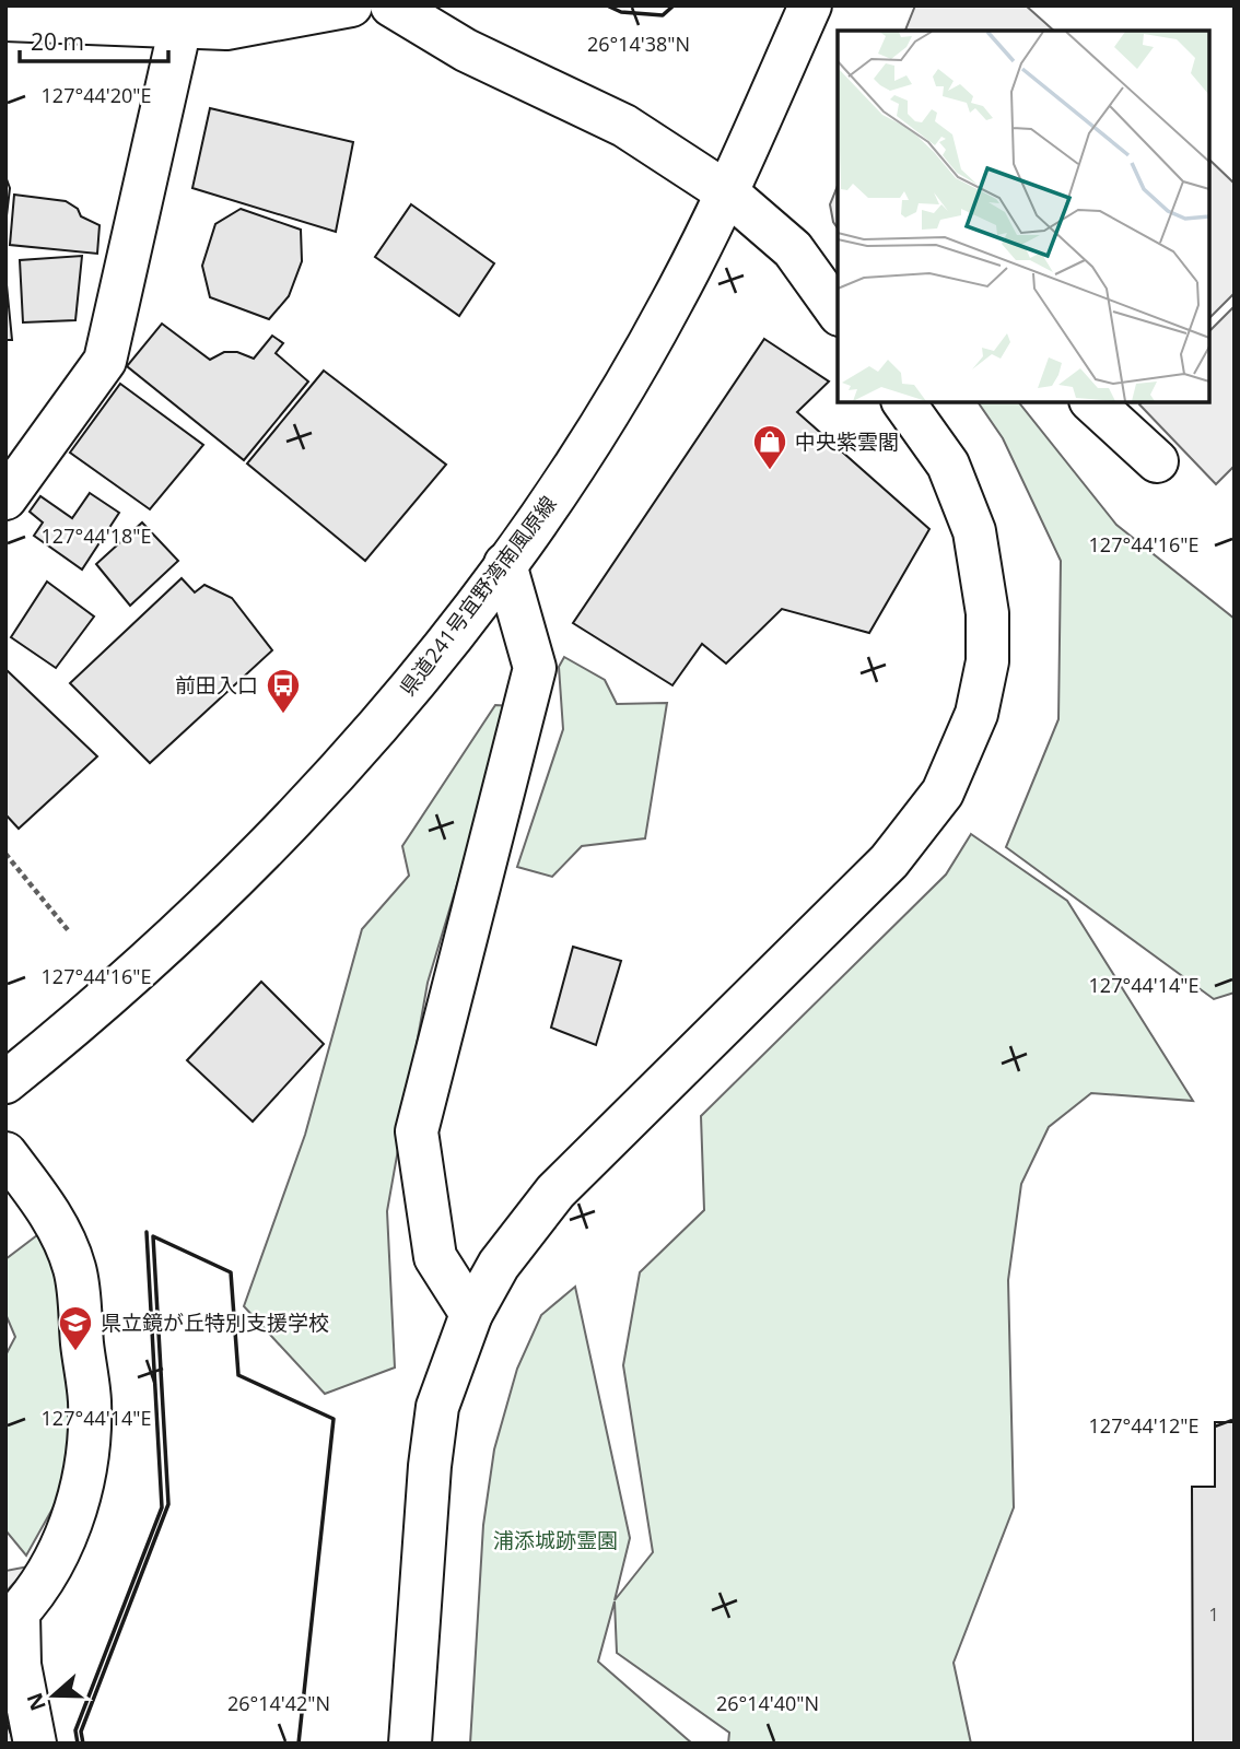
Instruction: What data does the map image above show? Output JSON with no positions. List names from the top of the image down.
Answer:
{
  "streets": {
    "street": ["県道241号宜野湾南風原線"]
  },
  "parks": ["浦添城跡霊園"],
  "places": {
    "shop": ["中央紫雲閣"],
    "bus stop": ["前田入口"],
    "school or university": ["県立鏡が丘特別支援学校"]
  },
  "house_numbers": ["1"],
  "scale_bar": "20 m",
  "north": "left",
  "coordinates": [
    "26°14'38\"N",
    "127°44'20\"E",
    "127°44'18\"E",
    "127°44'16\"E",
    "127°44'14\"E",
    "127°44'12\"E",
    "26°14'42\"N",
    "26°14'40\"N"
  ]
}
